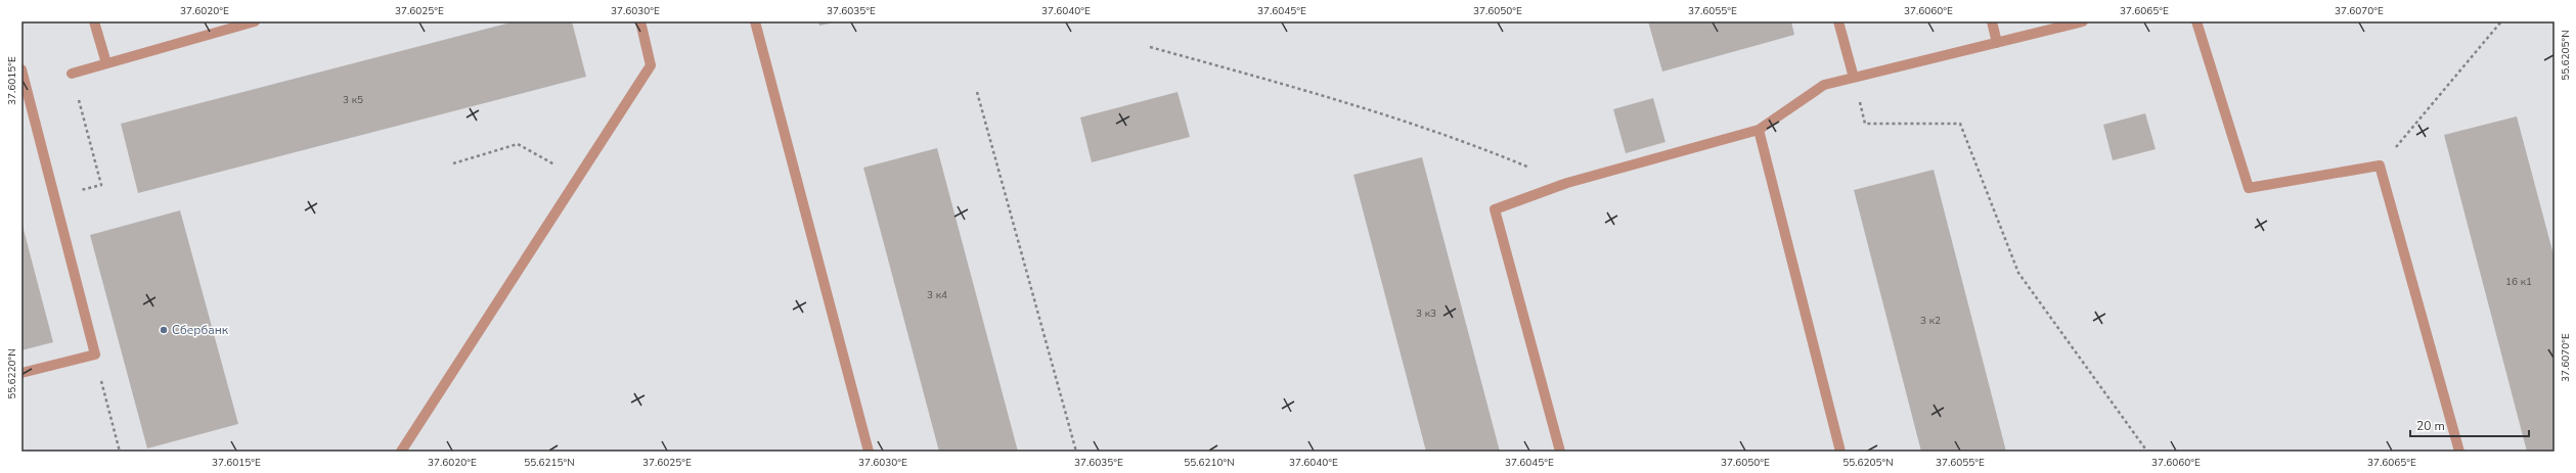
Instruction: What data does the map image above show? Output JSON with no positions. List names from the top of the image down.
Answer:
{
  "places": ["Сбербанк"],
  "house_numbers": [
    "3 к5",
    "16 к1",
    "3 к4",
    "3 к3",
    "3 к2"
  ],
  "scale_bar": "20 m",
  "coordinates": [
    "37.6020°E",
    "37.6025°E",
    "37.6030°E",
    "37.6035°E",
    "37.6040°E",
    "37.6045°E",
    "37.6050°E",
    "37.6055°E",
    "37.6060°E",
    "37.6065°E",
    "37.6070°E",
    "55.6205°N",
    "37.6015°E",
    "55.6220°N",
    "55.6215°N",
    "55.6210°N"
  ]
}
